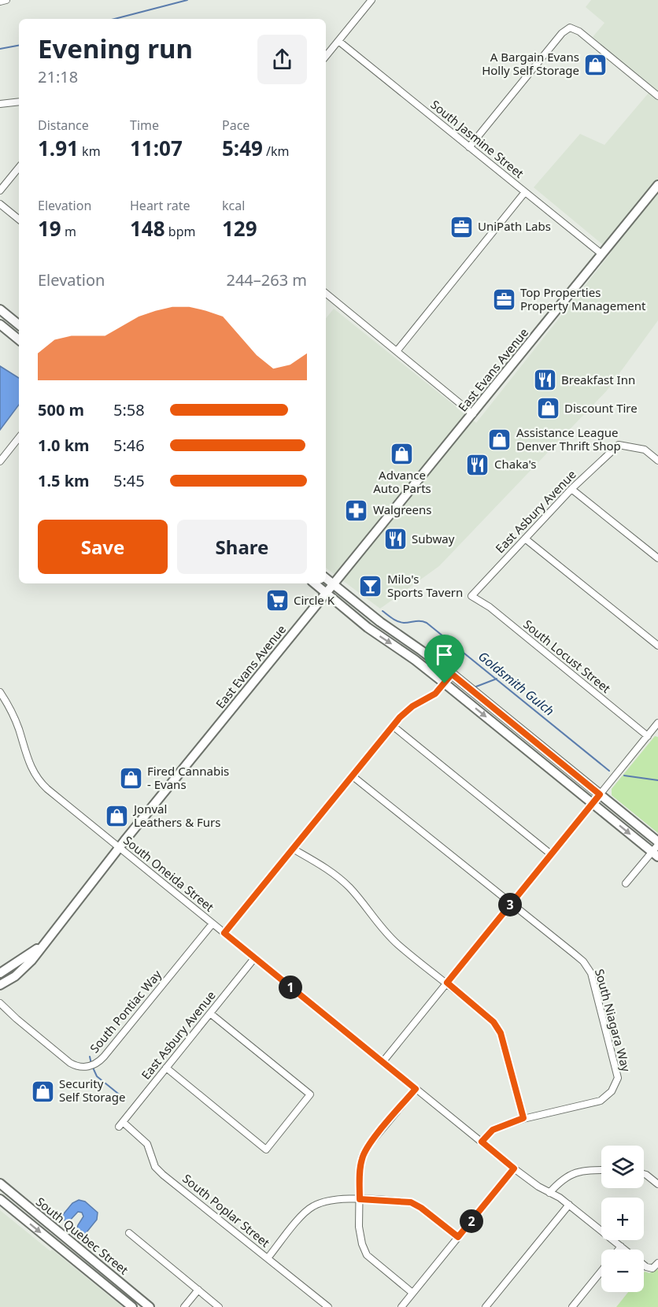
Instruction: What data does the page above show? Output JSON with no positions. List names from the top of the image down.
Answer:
{
  "streets": {
    "main road": ["East Evans Avenue", "South Quebec Street"],
    "street": [
      "South Jasmine Street",
      "East Asbury Avenue",
      "South Locust Street",
      "South Oneida Street",
      "South Pontiac Way",
      "South Niagara Way",
      "South Poplar Street"
    ]
  },
  "crossings": [
    ["South Jasmine Street", "East Evans Avenue"],
    ["East Evans Avenue", "South Oneida Street"],
    ["East Asbury Avenue", "South Locust Street"],
    ["East Asbury Avenue", "South Oneida Street"],
    ["East Asbury Avenue", "South Poplar Street"],
    ["South Oneida Street", "South Pontiac Way"],
    ["South Oneida Street", "South Niagara Way"]
  ],
  "water": ["Goldsmith Gulch"],
  "places": {
    "shop": [
      "A Bargain Evans Holly Self Storage",
      "Discount Tire",
      "Assistance League Denver Thrift Shop",
      "Advance Auto Parts",
      "Fired Cannabis - Evans",
      "Jonval Leathers & Furs",
      "Security Self Storage"
    ],
    "office": ["UniPath Labs", "Top Properties Property Management"],
    "restaurant": ["Breakfast Inn", "Chaka's", "Subway"],
    "pharmacy": ["Walgreens"],
    "bar": ["Milo's Sports Tavern"],
    "supermarket": ["Circle K"]
  },
  "page": {
    "heading": ["Evening run", "21:18"],
    "stats": [
      ["Distance", "1.91 km"],
      ["Time", "11:07"],
      ["Pace", "5:49 /km"],
      ["Elevation", "19 m"],
      ["Heart rate", "148 bpm"],
      ["kcal", "129"]
    ],
    "chart": ["Elevation", "244–263 m"],
    "list": [
      {
        "name": "500 m",
        "note": "5:58"
      },
      {
        "name": "1.0 km",
        "note": "5:46"
      },
      {
        "name": "1.5 km",
        "note": "5:45"
      }
    ],
    "buttons": ["Save", "Share"],
    "pins": ["3", "1", "2"],
    "map_buttons": ["+", "−"]
  }
}
